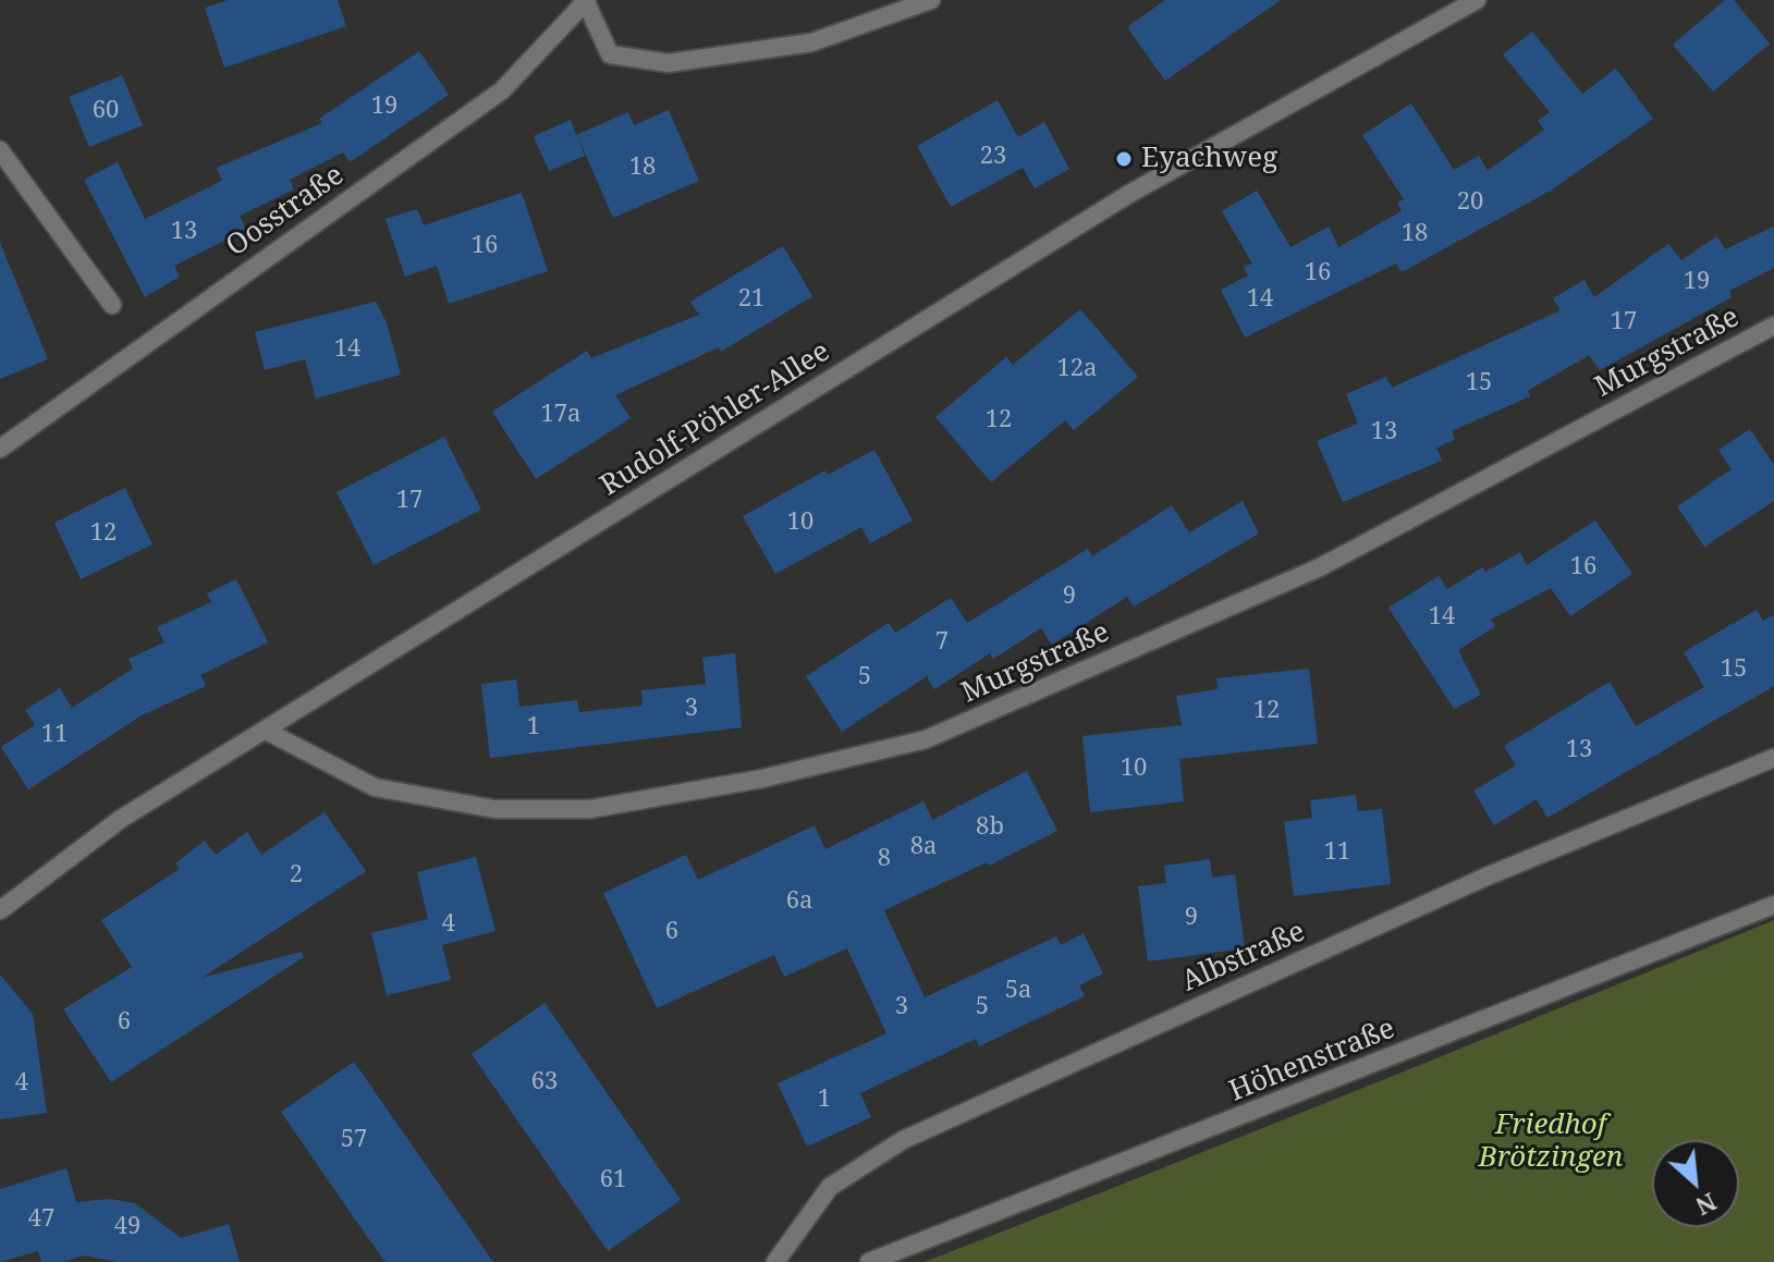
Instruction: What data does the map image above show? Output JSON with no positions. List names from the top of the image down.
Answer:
{
  "streets": {
    "street": [
      "Oosstraße",
      "Murgstraße",
      "Rudolf-Pöhler-Allee",
      "Albstraße",
      "Höhenstraße"
    ]
  },
  "crossings": [
    ["Murgstraße", "Rudolf-Pöhler-Allee"]
  ],
  "parks": ["Friedhof Brötzingen"],
  "places": ["Eyachweg"],
  "house_numbers": [
    "19",
    "60",
    "23",
    "18",
    "20",
    "13",
    "18",
    "16",
    "16",
    "19",
    "21",
    "14",
    "17",
    "14",
    "12a",
    "15",
    "17a",
    "12",
    "13",
    "17",
    "10",
    "12",
    "16",
    "9",
    "14",
    "7",
    "15",
    "5",
    "3",
    "12",
    "1",
    "11",
    "13",
    "10",
    "8b",
    "8a",
    "11",
    "8",
    "2",
    "6a",
    "9",
    "4",
    "6",
    "5a",
    "3",
    "5",
    "6",
    "63",
    "4",
    "1",
    "57",
    "61",
    "47",
    "49"
  ],
  "north": "bottom right"
}
